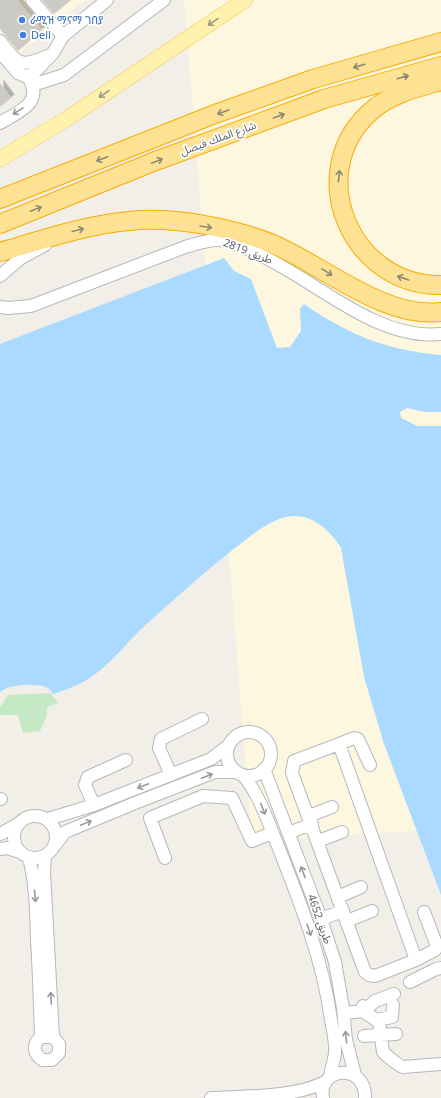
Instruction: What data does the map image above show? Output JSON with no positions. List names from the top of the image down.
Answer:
{
  "streets": {
    "highway": ["شارع الملك فيصل"],
    "street": ["طريق 2819", "طريق 4652"]
  },
  "places": ["ራሚዝ ማናማ ገበያ", "Dell"]
}
